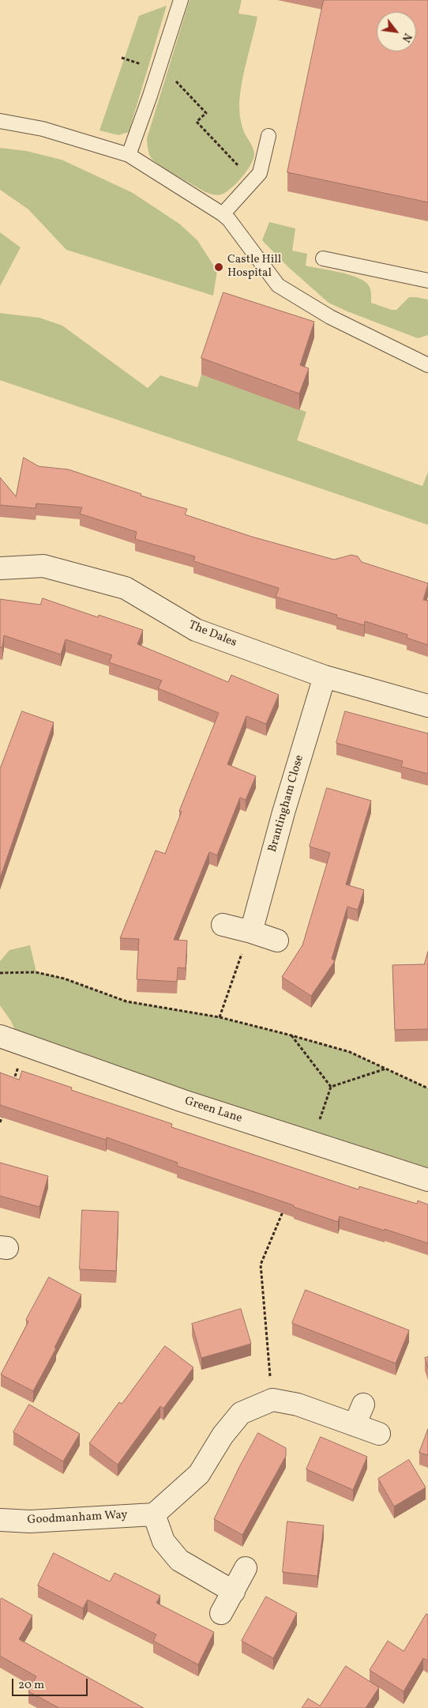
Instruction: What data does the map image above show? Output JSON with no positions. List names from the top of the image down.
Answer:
{
  "streets": {
    "street": [
      "The Dales",
      "Brantingham Close",
      "Green Lane",
      "Goodmanham Way"
    ]
  },
  "crossings": [
    ["The Dales", "Brantingham Close"]
  ],
  "places": ["Castle Hill Hospital"],
  "scale_bar": "20 m",
  "north": "bottom right"
}
